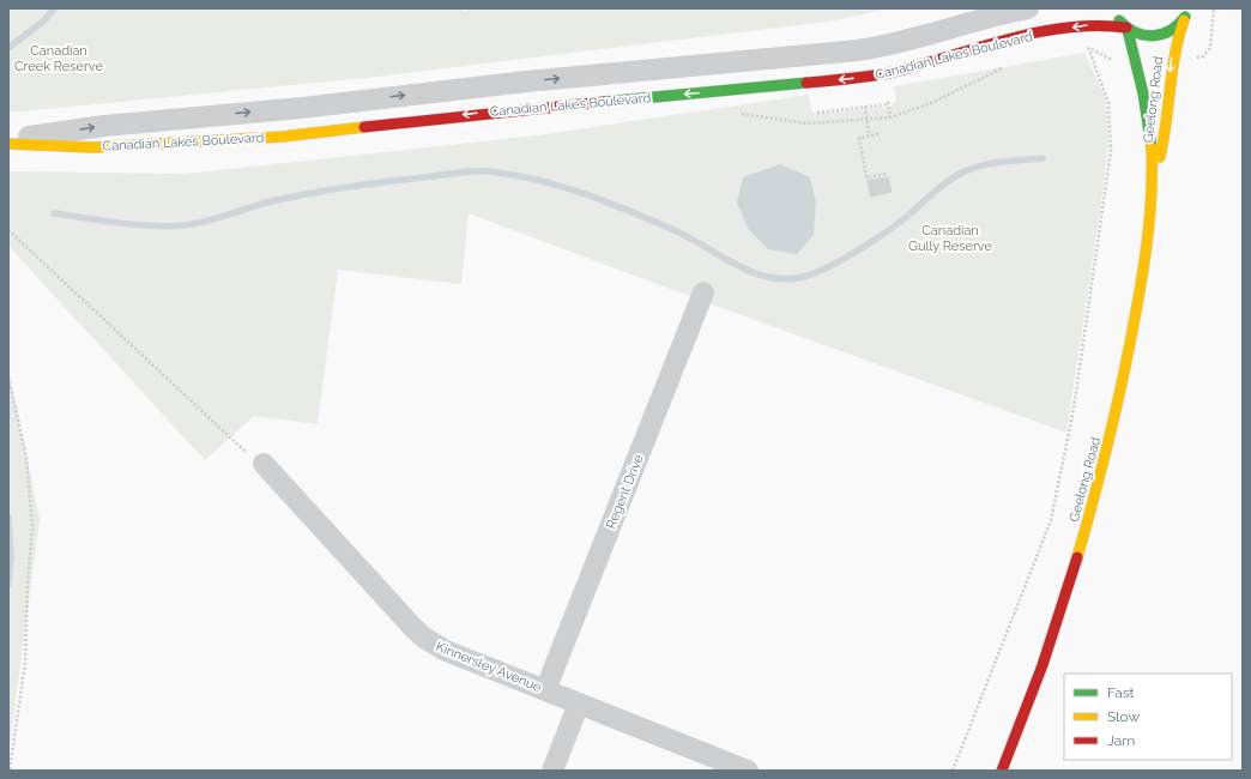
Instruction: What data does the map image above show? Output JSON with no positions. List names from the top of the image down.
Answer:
{
  "streets": {
    "street": [
      "Canadian Lakes Boulevard",
      "Geelong Road",
      "Regent Drive",
      "Kinnersley Avenue"
    ]
  },
  "crossings": [
    ["Canadian Lakes Boulevard", "Geelong Road"],
    ["Regent Drive", "Kinnersley Avenue"]
  ],
  "parks": ["Canadian Creek Reserve", "Canadian Gully Reserve"],
  "legend": ["Fast", "Slow", "Jam"]
}
